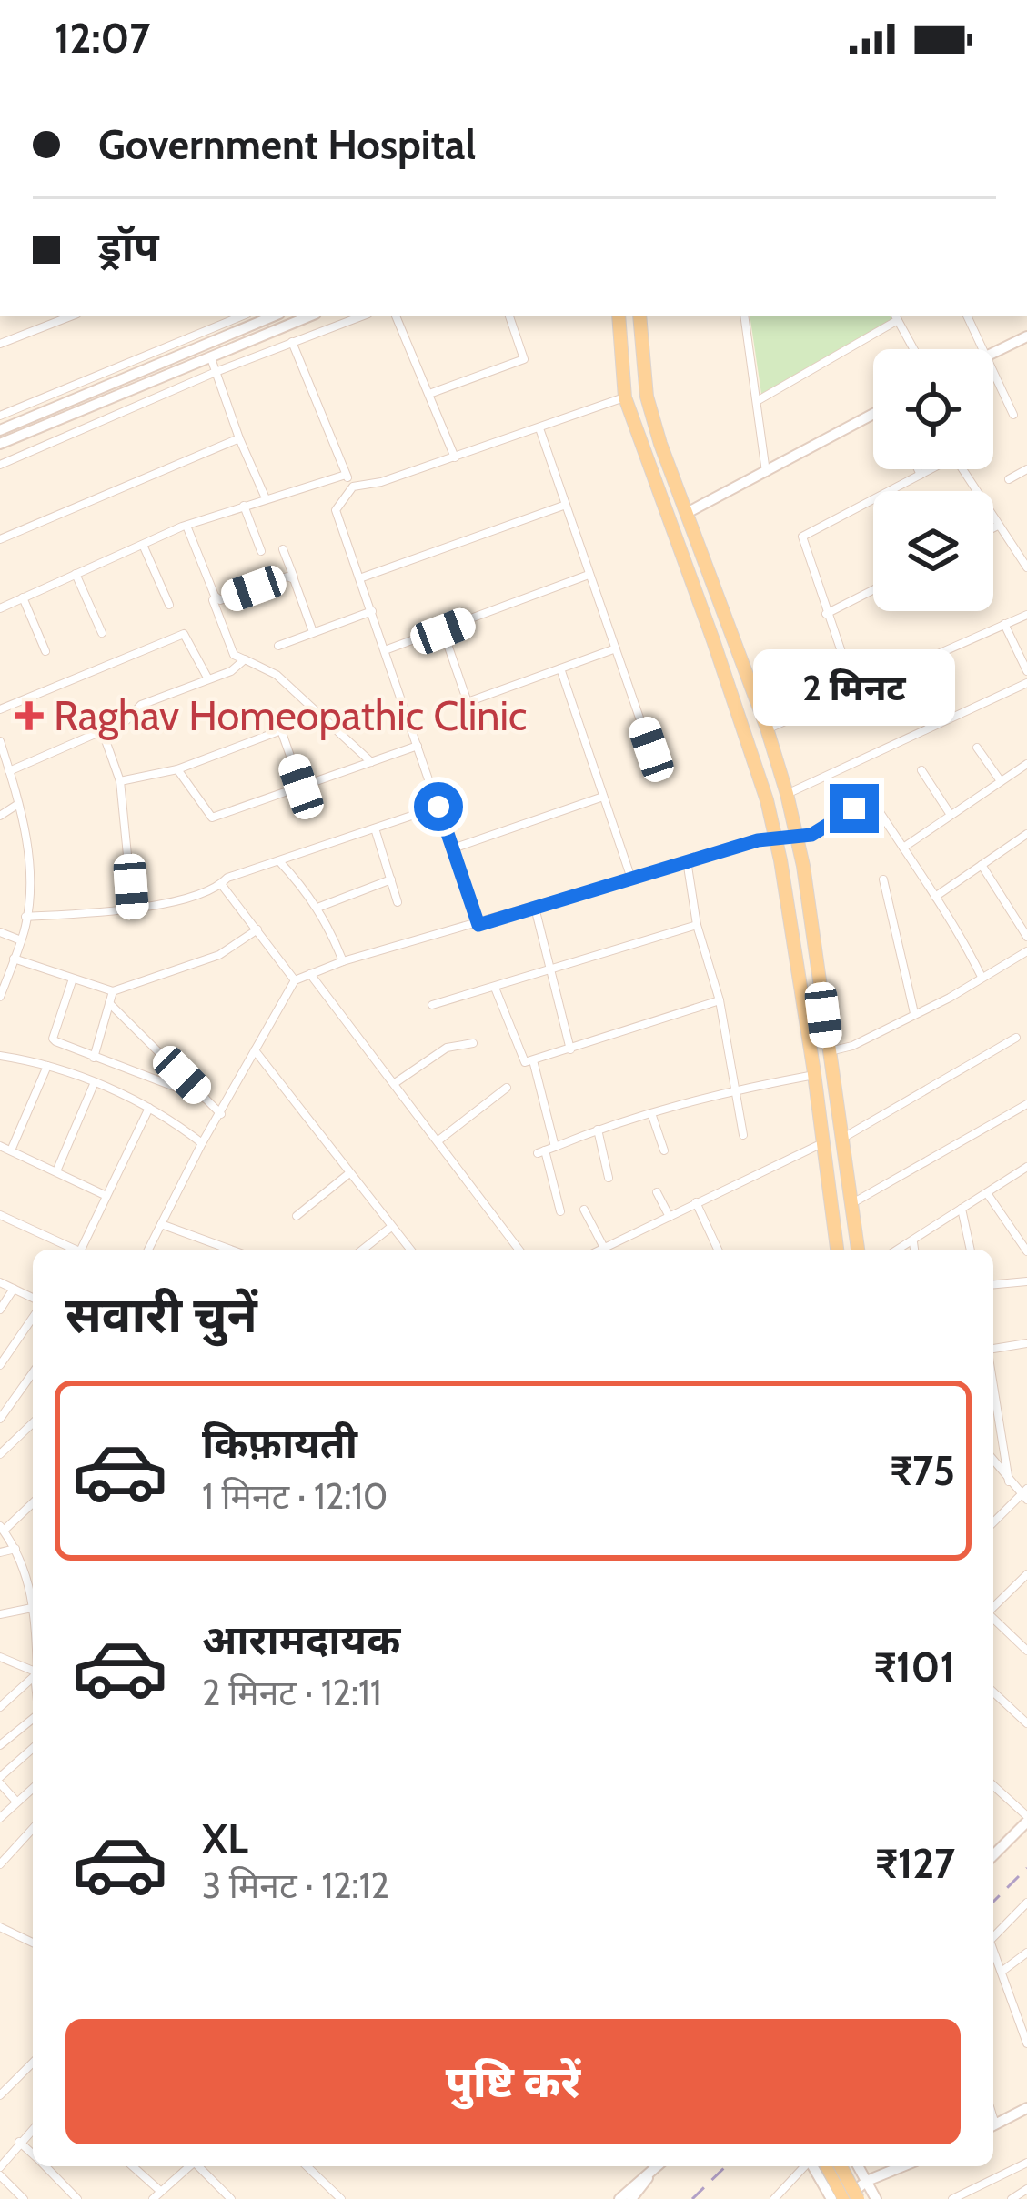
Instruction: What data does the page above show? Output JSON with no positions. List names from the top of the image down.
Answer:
{
  "places": {
    "health": ["Raghav Homeopathic Clinic"]
  },
  "page": {
    "status": "12:07",
    "banner": ["Government Hospital", "ड्रॉप"],
    "bubble": "2 मिनट",
    "heading": "सवारी चुनें",
    "list": [
      {
        "name": "किफ़ायती",
        "note": "1 मिनट · 12:10",
        "value": "₹75"
      },
      {
        "name": "आरामदायक",
        "note": "2 मिनट · 12:11",
        "value": "₹101"
      },
      {
        "name": "XL",
        "note": "3 मिनट · 12:12",
        "value": "₹127"
      }
    ],
    "buttons": "पुष्टि करें"
  }
}
